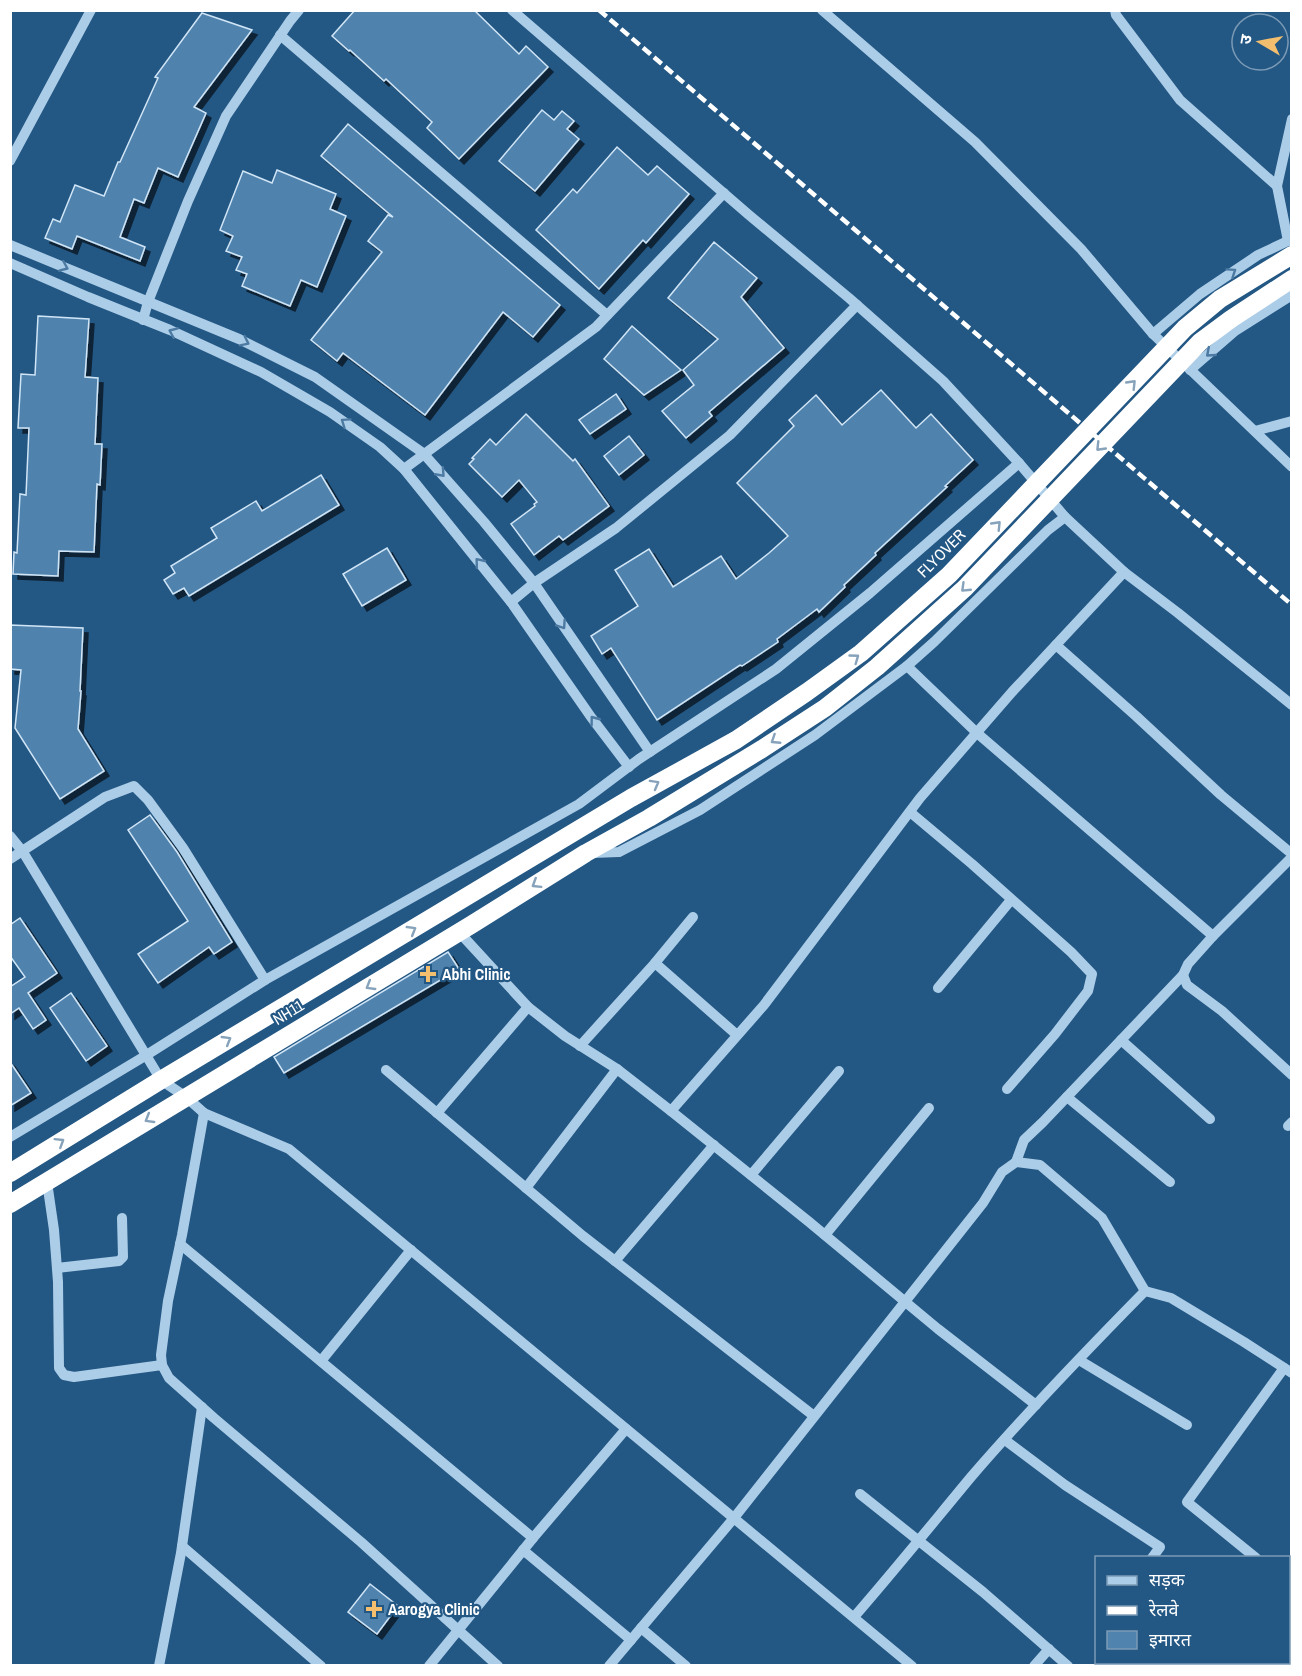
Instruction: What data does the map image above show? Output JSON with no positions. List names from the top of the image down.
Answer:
{
  "streets": {
    "highway": ["FLYOVER", "NH11"]
  },
  "one_way": ["NH11"],
  "places": {
    "health": ["Abhi Clinic", "Aarogya Clinic"]
  },
  "legend": ["सड़क", "रेलवे", "इमारत"],
  "north": "left"
}
